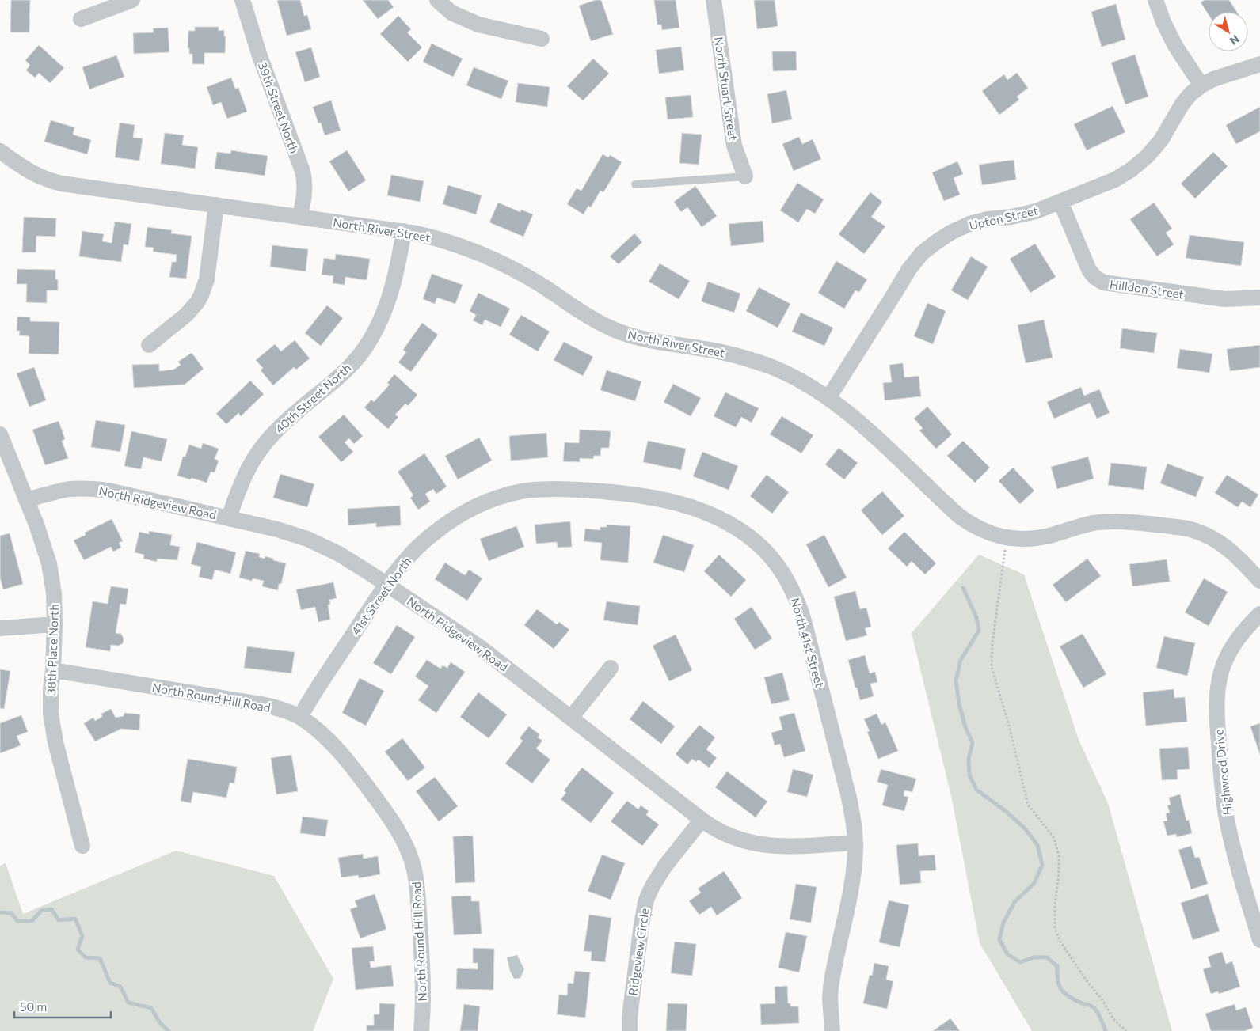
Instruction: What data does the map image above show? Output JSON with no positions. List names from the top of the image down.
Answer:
{
  "streets": {
    "street": [
      "North Stuart Street",
      "39th Street North",
      "Upton Street",
      "North River Street",
      "Hilldon Street",
      "40th Street North",
      "North Ridgeview Road",
      "41st Street North",
      "North 41st Street",
      "38th Place North",
      "North Round Hill Road",
      "Highwood Drive",
      "Ridgeview Circle"
    ]
  },
  "crossings": [
    ["39th Street North", "North River Street"],
    ["Upton Street", "North River Street"],
    ["Upton Street", "Hilldon Street"],
    ["North River Street", "40th Street North"],
    ["40th Street North", "North Ridgeview Road"],
    ["North Ridgeview Road", "41st Street North"],
    ["North Ridgeview Road", "North 41st Street"],
    ["North Ridgeview Road", "38th Place North"],
    ["North Ridgeview Road", "Ridgeview Circle"],
    ["41st Street North", "North 41st Street"],
    ["41st Street North", "North Round Hill Road"],
    ["38th Place North", "North Round Hill Road"]
  ],
  "scale_bar": "50 m",
  "north": "bottom right"
}
